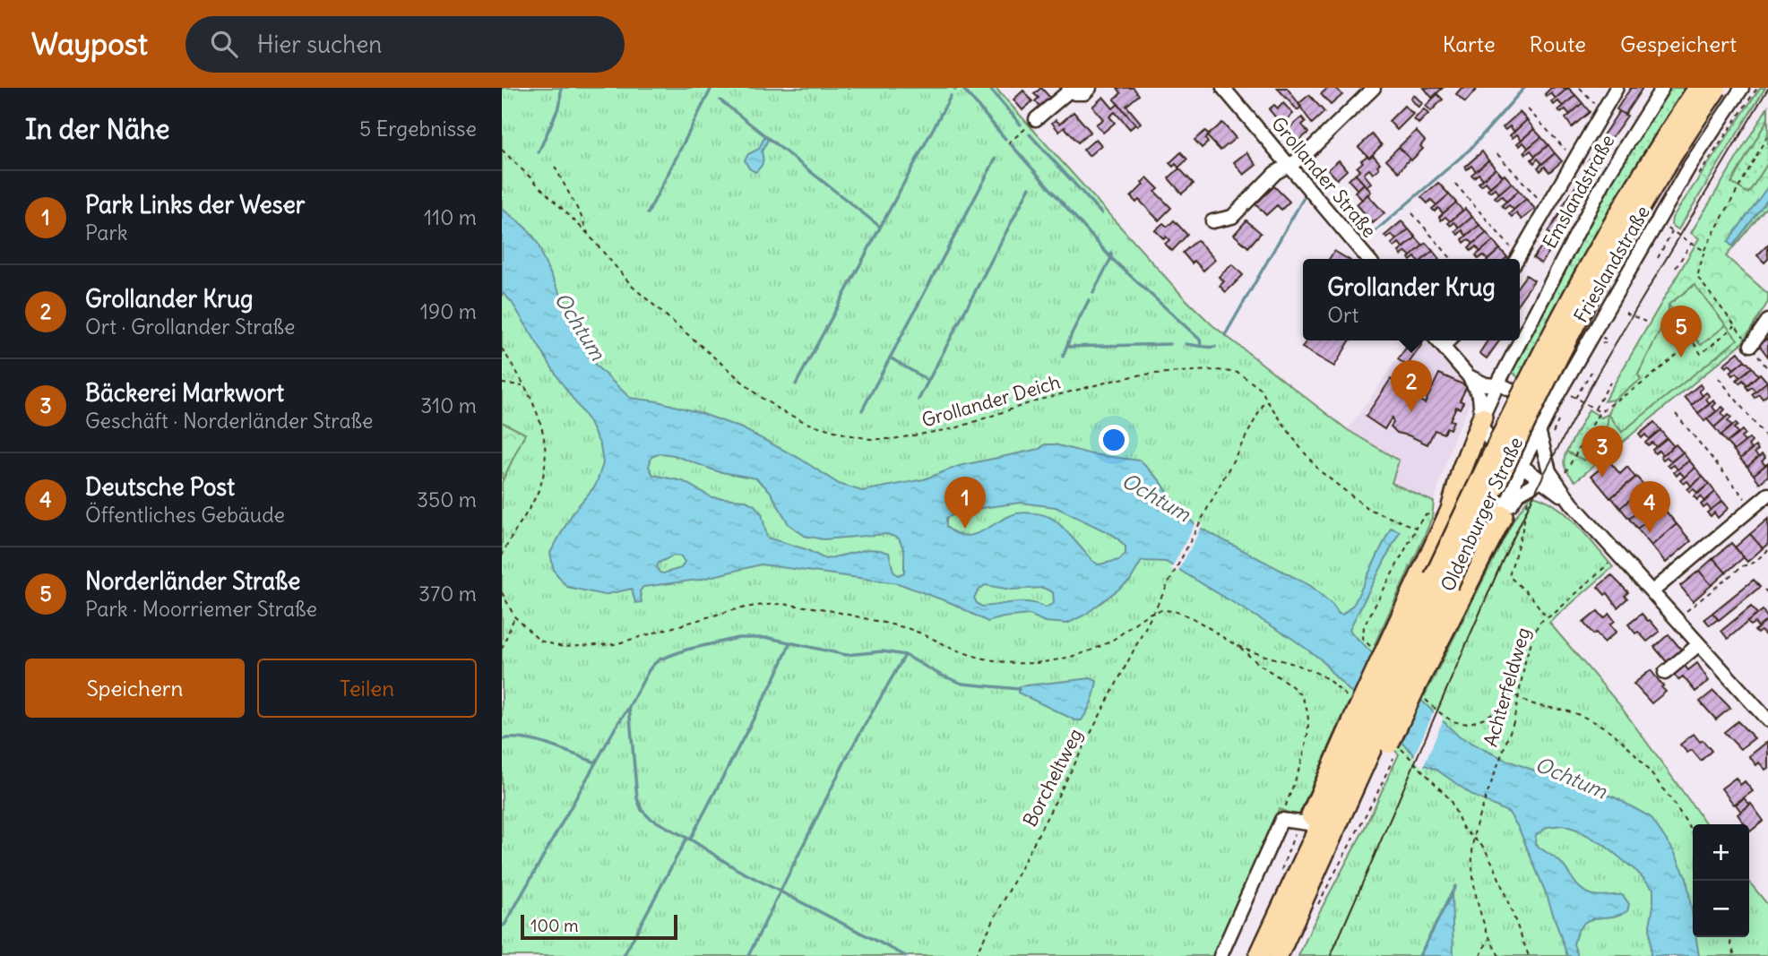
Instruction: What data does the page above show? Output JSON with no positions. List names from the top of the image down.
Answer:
{
  "streets": {
    "highway": ["Oldenburger Straße"],
    "street": ["Grollander Straße", "Emslandstraße", "Frieslandstraße"],
    "path": ["Grollander Deich", "Achterfeldweg", "Borcheltweg"]
  },
  "crossings": [
    ["Grollander Deich", "Borcheltweg"]
  ],
  "water": ["Ochtum"],
  "scale_bar": "100 m",
  "page": {
    "header": "Waypost",
    "search": "Hier suchen",
    "nav": ["Karte", "Route", "Gespeichert"],
    "heading": ["In der Nähe", "5 Ergebnisse"],
    "list": [
      {
        "mark": "1",
        "name": "Park Links der Weser",
        "note": "Park",
        "value": "110 m"
      },
      {
        "mark": "2",
        "name": "Grollander Krug",
        "note": "Ort · Grollander Straße",
        "value": "190 m"
      },
      {
        "mark": "3",
        "name": "Bäckerei Markwort",
        "note": "Geschäft · Norderländer Straße",
        "value": "310 m"
      },
      {
        "mark": "4",
        "name": "Deutsche Post",
        "note": "Öffentliches Gebäude",
        "value": "350 m"
      },
      {
        "mark": "5",
        "name": "Norderländer Straße",
        "note": "Park · Moorriemer Straße",
        "value": "370 m"
      }
    ],
    "popup": ["Grollander Krug", "Ort"],
    "pins": [
      "5",
      "2",
      "3",
      "1",
      "4"
    ],
    "buttons": ["Speichern", "Teilen"],
    "map_buttons": ["+", "−"],
    "scale": "100 m"
  }
}
